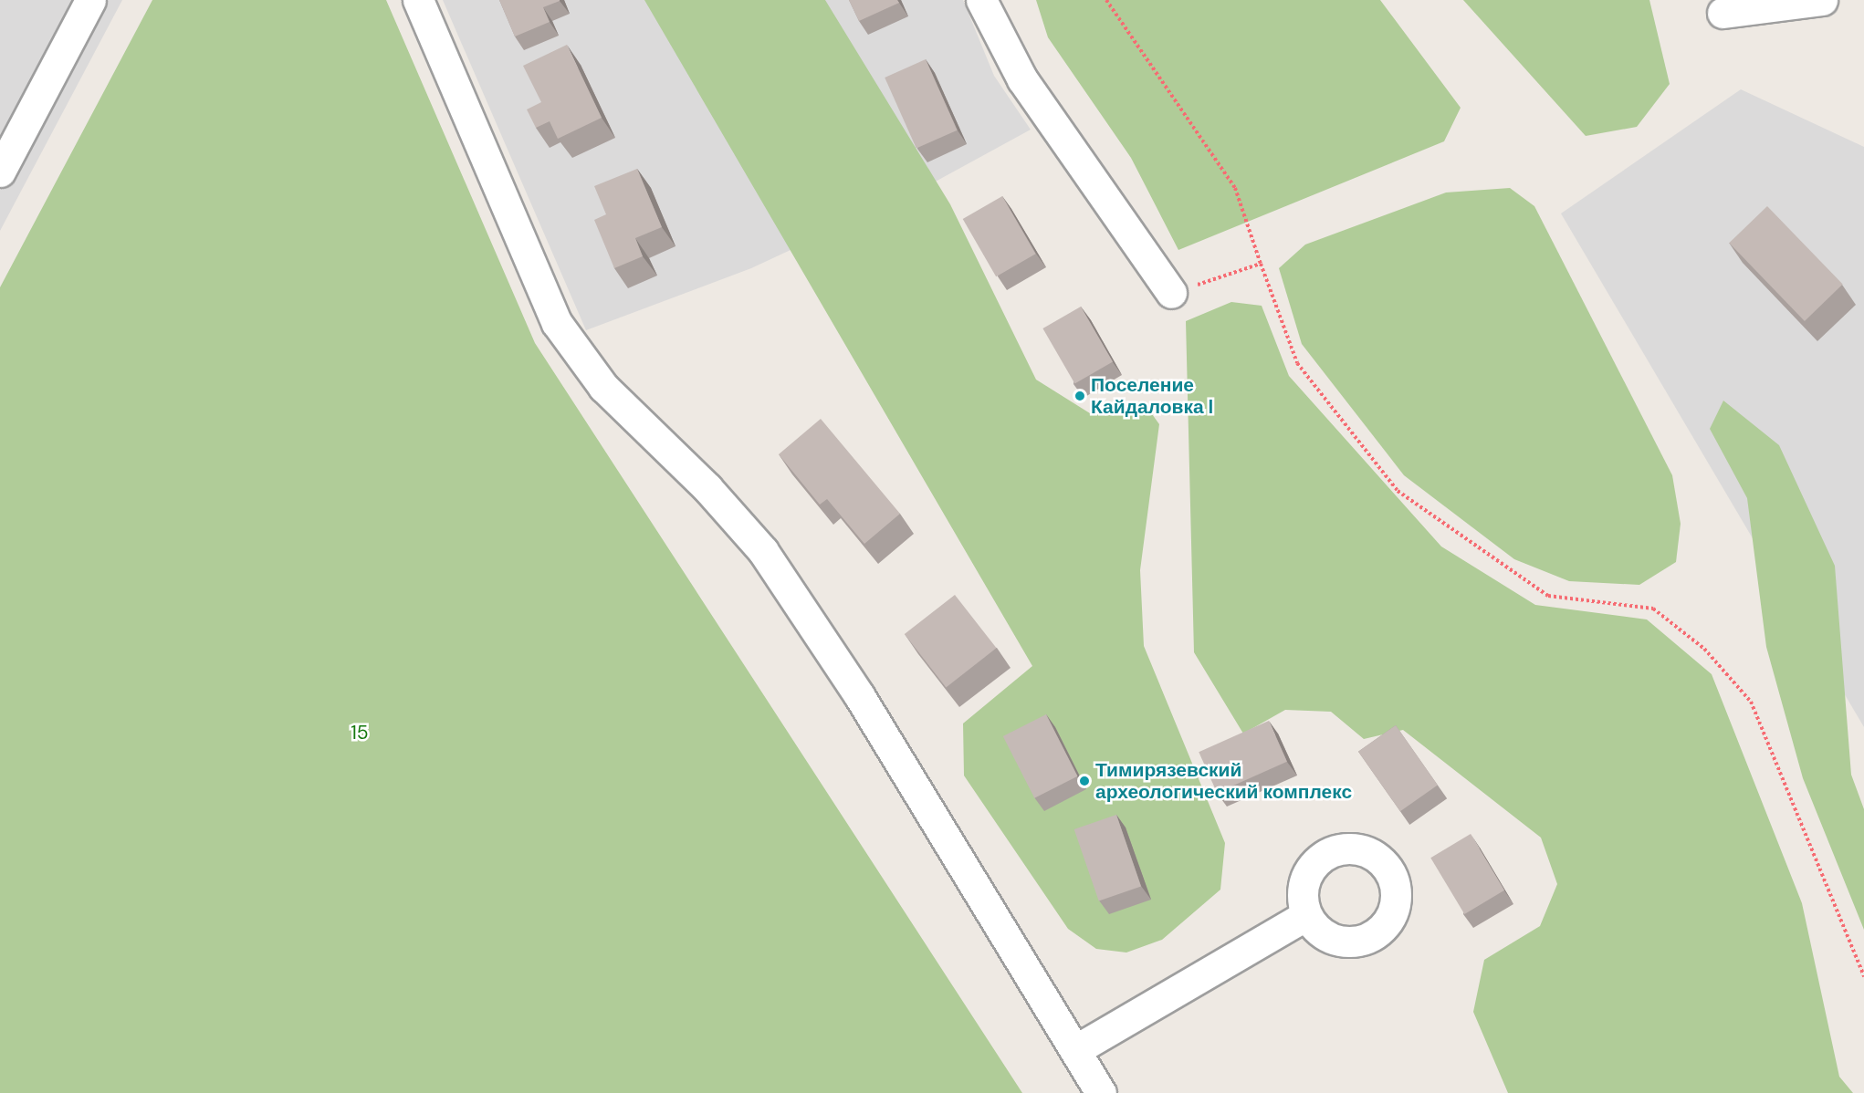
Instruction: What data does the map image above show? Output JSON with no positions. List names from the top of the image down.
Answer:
{
  "parks": ["15"],
  "places": ["Поселение Кайдаловка I", "Тимирязевский археологический комплекс"]
}
